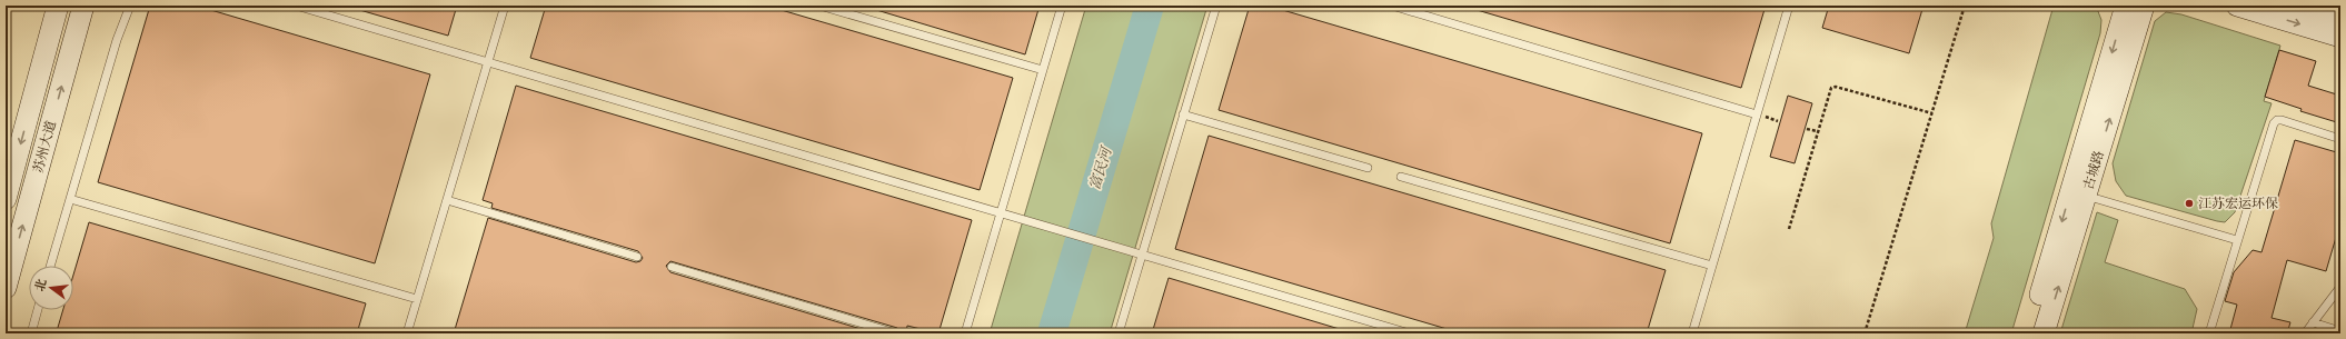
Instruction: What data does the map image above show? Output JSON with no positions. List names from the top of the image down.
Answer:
{
  "streets": {
    "main road": ["苏州大道", "古城路"]
  },
  "water": ["富民河"],
  "places": ["江苏宏运环保"],
  "north": "left"
}
